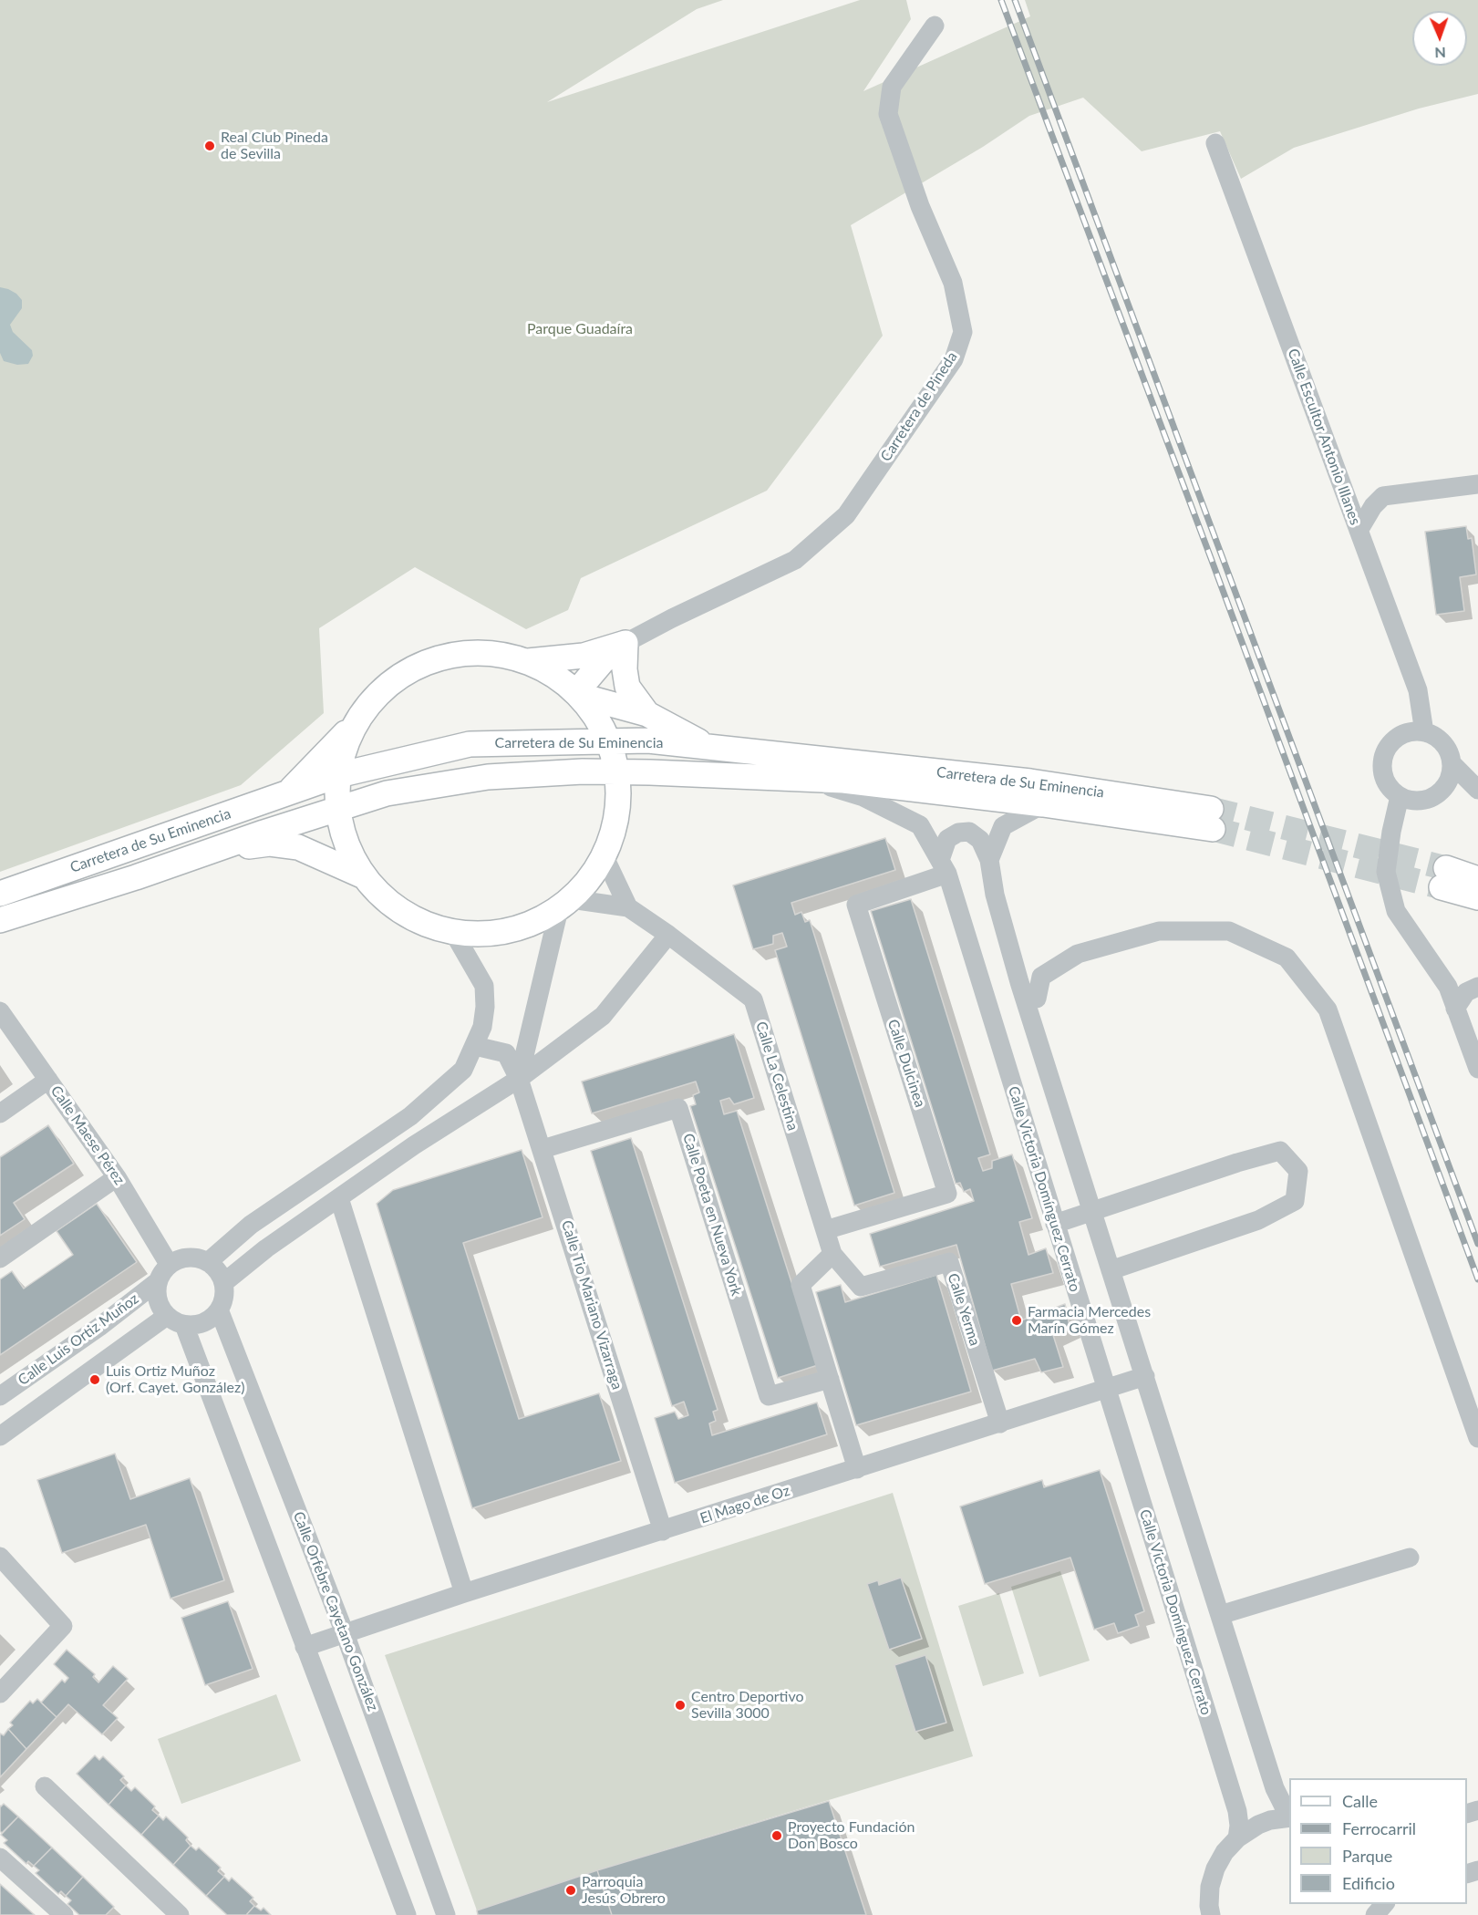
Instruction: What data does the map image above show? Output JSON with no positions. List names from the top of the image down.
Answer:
{
  "streets": {
    "main road": ["Carretera de Su Eminencia"],
    "street": [
      "Carretera de Pineda",
      "Calle Escultor Antonio Illanes",
      "Calle Dulcinea",
      "Calle La Celestina",
      "Calle Maese Pérez",
      "Calle Victoria Domínguez Cerrato",
      "Calle Poeta en Nueva York",
      "Calle Tio Mariano Vizarraga",
      "Calle Yerma",
      "Calle Luis Ortiz Muñoz",
      "El Mago de Oz",
      "Calle Orfebre Cayetano González"
    ]
  },
  "crossings": [
    ["Carretera de Su Eminencia", "Calle Victoria Domínguez Cerrato"],
    ["Calle Dulcinea", "Calle La Celestina"],
    ["Calle Dulcinea", "Calle Victoria Domínguez Cerrato"],
    ["Calle La Celestina", "Calle Yerma"],
    ["Calle Maese Pérez", "Calle Luis Ortiz Muñoz"],
    ["Calle Maese Pérez", "Calle Orfebre Cayetano González"],
    ["Calle Victoria Domínguez Cerrato", "El Mago de Oz"],
    ["Calle Poeta en Nueva York", "Calle Tio Mariano Vizarraga"],
    ["Calle Tio Mariano Vizarraga", "El Mago de Oz"],
    ["Calle Yerma", "El Mago de Oz"],
    ["Calle Luis Ortiz Muñoz", "Calle Orfebre Cayetano González"],
    ["El Mago de Oz", "Calle Orfebre Cayetano González"]
  ],
  "parks": ["Parque Guadaíra"],
  "places": [
    "Real Club Pineda de Sevilla",
    "Farmacia Mercedes Marín Gómez",
    "Luis Ortiz Muñoz (Orf. Cayet. González)",
    "Centro Deportivo Sevilla 3000",
    "Proyecto Fundación Don Bosco",
    "Parroquia Jesús Obrero"
  ],
  "legend": [
    "Calle",
    "Ferrocarril",
    "Parque",
    "Edificio"
  ],
  "north": "bottom"
}
